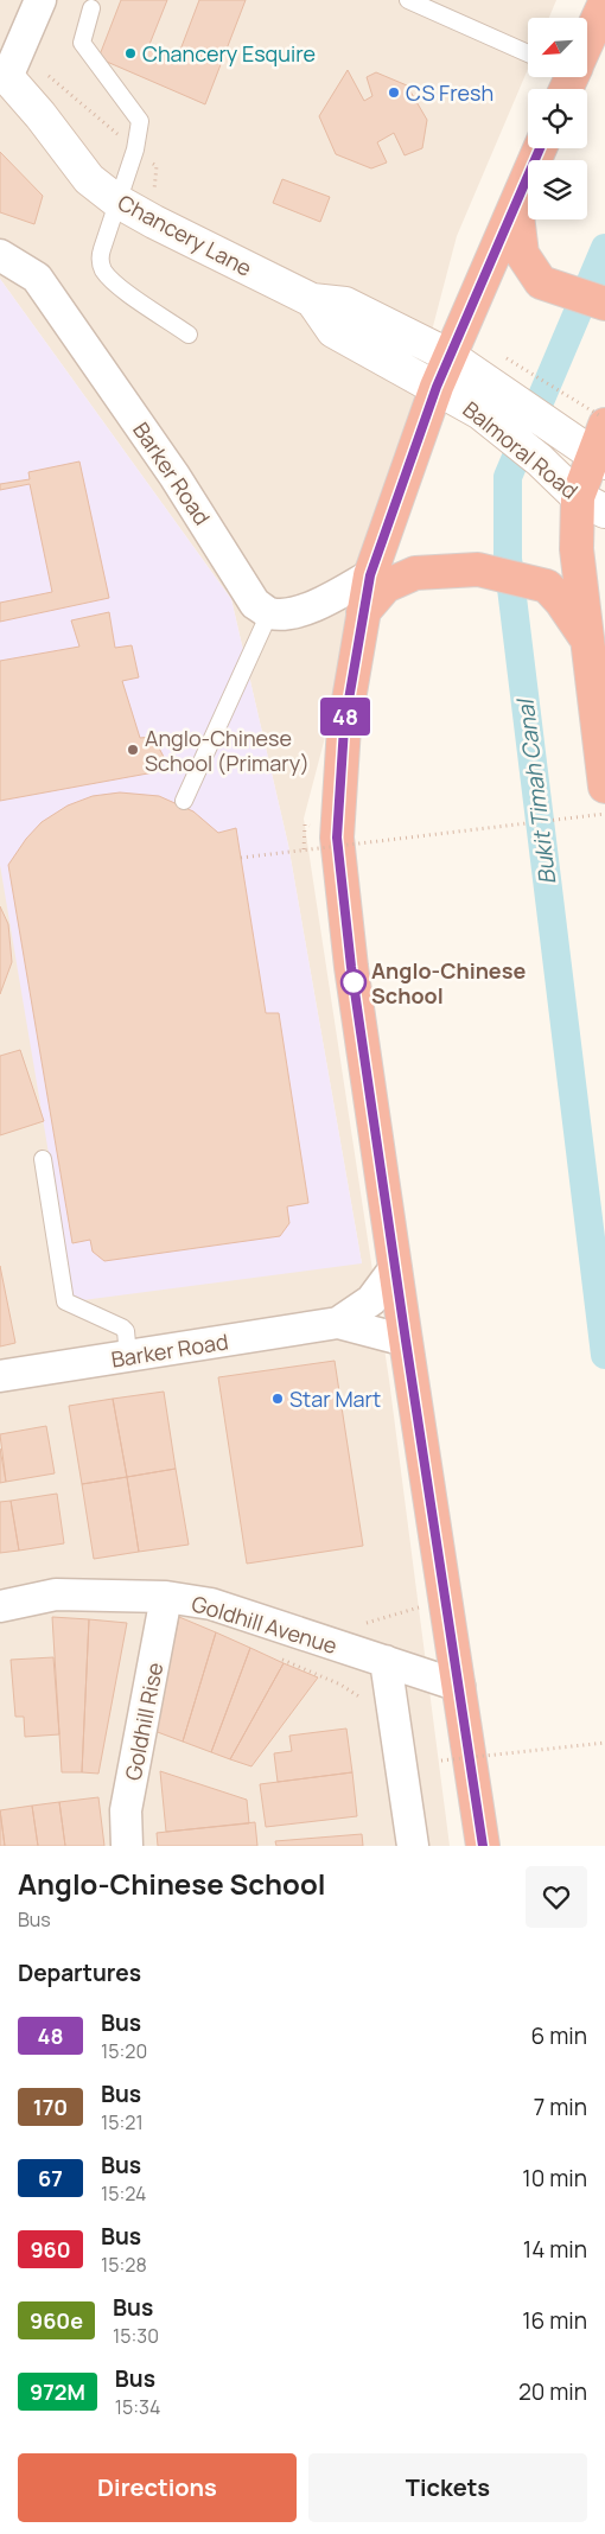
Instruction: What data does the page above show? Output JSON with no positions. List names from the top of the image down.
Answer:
{
  "streets": {
    "street": [
      "Chancery Lane",
      "Balmoral Road",
      "Barker Road",
      "Goldhill Avenue",
      "Goldhill Rise"
    ]
  },
  "crossings": [
    ["Chancery Lane", "Balmoral Road"],
    ["Goldhill Avenue", "Goldhill Rise"]
  ],
  "water": ["Bukit Timah Canal"],
  "places": [
    "Chancery Esquire",
    "CS Fresh",
    "Anglo-Chinese School (Primary)",
    "Anglo-Chinese School",
    "Star Mart"
  ],
  "lines": ["bus line 48"],
  "north": "bottom left",
  "page": {
    "on_map": "48",
    "heading": [
      ["Anglo-Chinese School", "Bus"],
      "Departures"
    ],
    "list": [
      {
        "mark": "48",
        "name": "Bus",
        "note": "15:20",
        "value": "6 min"
      },
      {
        "mark": "170",
        "name": "Bus",
        "note": "15:21",
        "value": "7 min"
      },
      {
        "mark": "67",
        "name": "Bus",
        "note": "15:24",
        "value": "10 min"
      },
      {
        "mark": "960",
        "name": "Bus",
        "note": "15:28",
        "value": "14 min"
      },
      {
        "mark": "960e",
        "name": "Bus",
        "note": "15:30",
        "value": "16 min"
      },
      {
        "mark": "972M",
        "name": "Bus",
        "note": "15:34",
        "value": "20 min"
      }
    ],
    "buttons": ["Directions", "Tickets"]
  }
}
